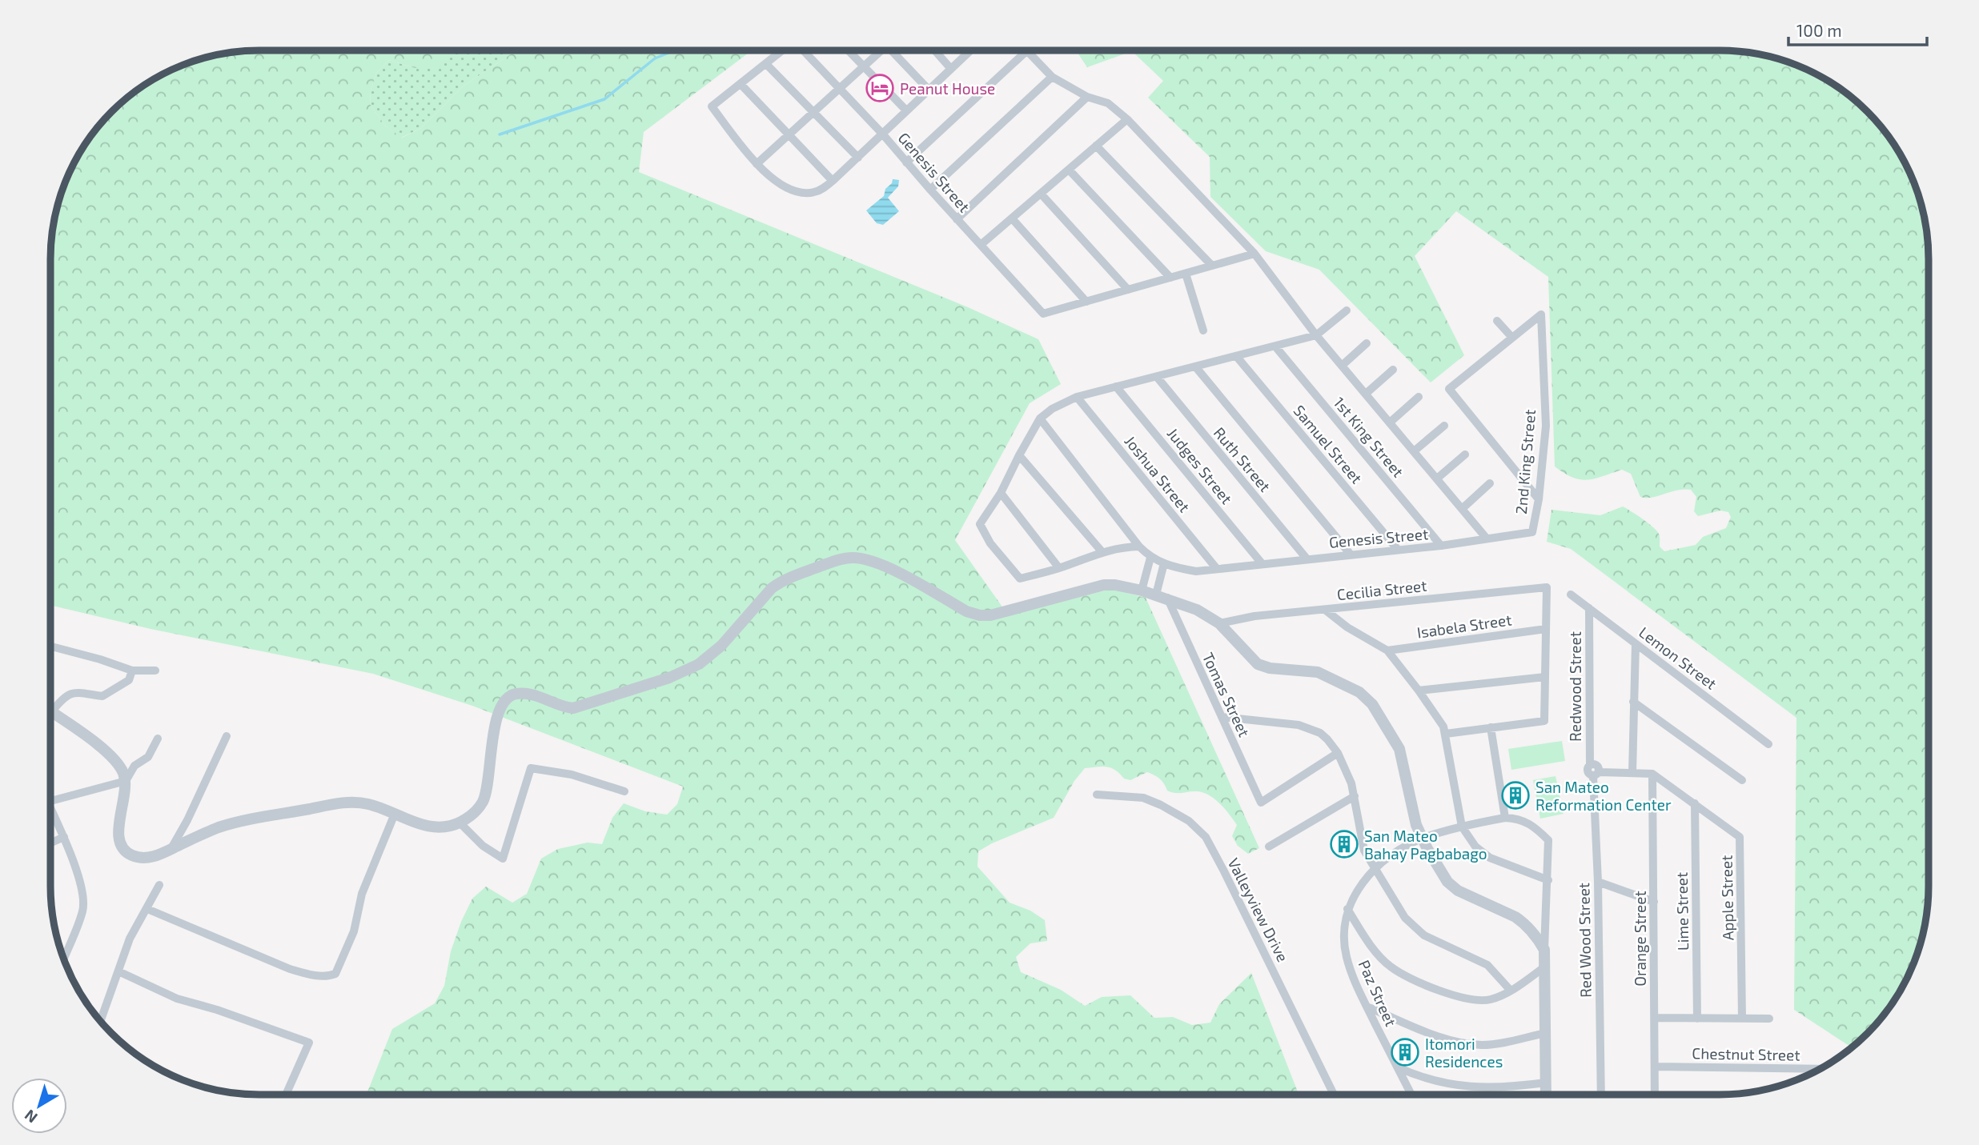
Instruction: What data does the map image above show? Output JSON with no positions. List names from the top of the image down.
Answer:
{
  "streets": {
    "street": [
      "Genesis Street",
      "1st King Street",
      "Samuel Street",
      "Ruth Street",
      "2nd King Street",
      "Judges Street",
      "Joshua Street",
      "Cecilia Street",
      "Isabela Street",
      "Lemon Street",
      "Redwood Street",
      "Tomas Street",
      "Apple Street",
      "Valleyview Drive",
      "Lime Street",
      "Orange Street",
      "Red Wood Street",
      "Paz Street",
      "Chestnut Street"
    ]
  },
  "crossings": [
    ["Genesis Street", "1st King Street"],
    ["Genesis Street", "Samuel Street"],
    ["Genesis Street", "Ruth Street"],
    ["Genesis Street", "2nd King Street"],
    ["Genesis Street", "Judges Street"],
    ["Genesis Street", "Joshua Street"],
    ["Cecilia Street", "Isabela Street"],
    ["Lemon Street", "Redwood Street"],
    ["Redwood Street", "Red Wood Street"],
    ["Apple Street", "Lime Street"],
    ["Apple Street", "Orange Street"],
    ["Orange Street", "Chestnut Street"]
  ],
  "places": {
    "hotel": ["Peanut House"],
    "building": ["San Mateo Reformation Center", "San Mateo Bahay Pagbabago", "Itomori Residences"]
  },
  "scale_bar": "100 m",
  "north": "bottom left"
}
